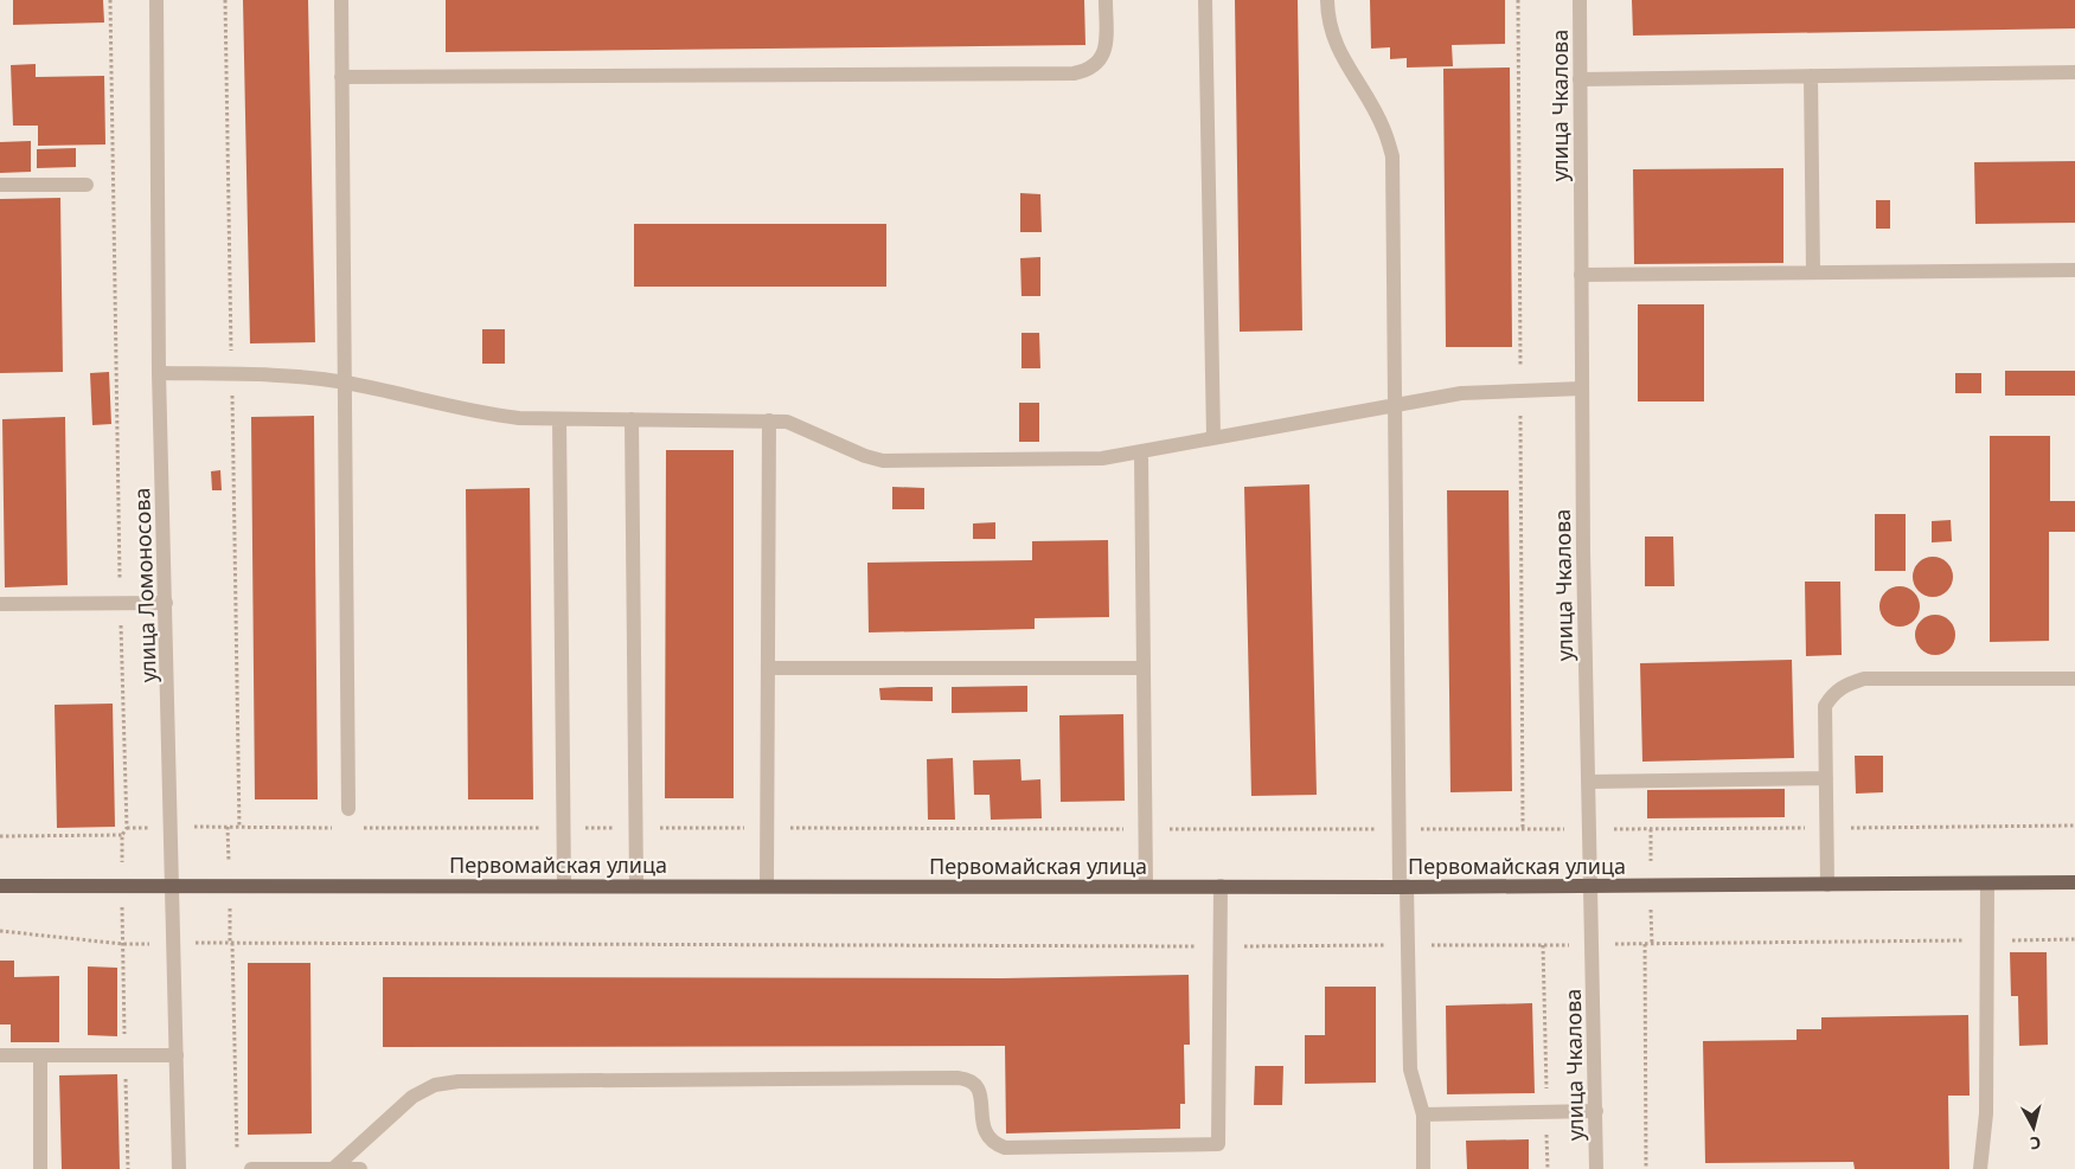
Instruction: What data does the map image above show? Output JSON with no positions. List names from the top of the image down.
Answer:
{
  "streets": {
    "main road": ["Первомайская улица"],
    "street": ["улица Чкалова", "улица Ломоносова"]
  },
  "crossings": [
    ["улица Чкалова", "Первомайская улица"],
    ["улица Ломоносова", "Первомайская улица"]
  ],
  "north": "bottom"
}
